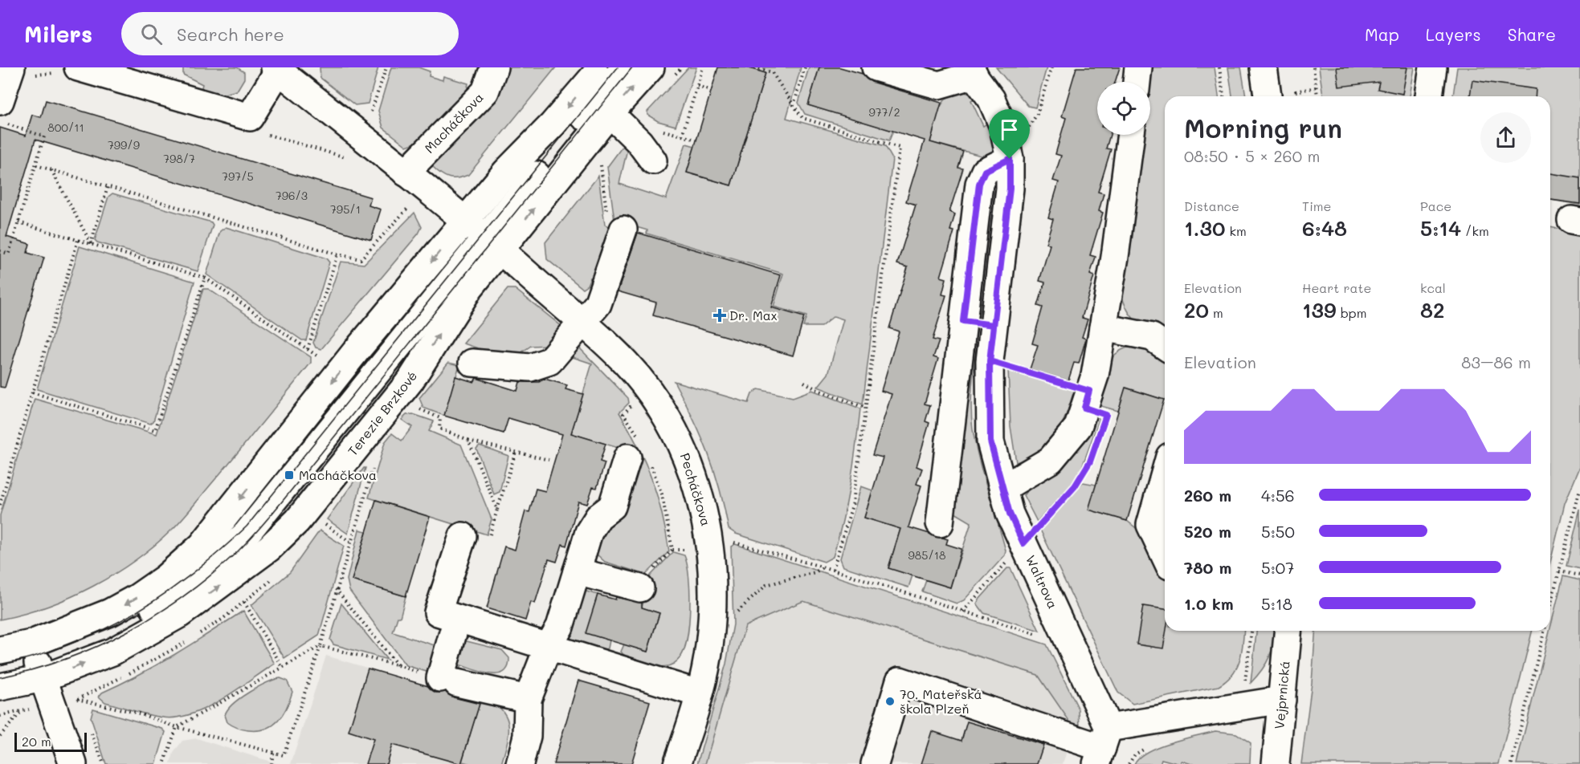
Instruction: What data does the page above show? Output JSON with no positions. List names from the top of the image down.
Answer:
{
  "streets": {
    "street": [
      "Macháčkova",
      "Pecháčkova",
      "Waltrova",
      "Vejprnická"
    ]
  },
  "places": {
    "health": ["Dr. Max"],
    "transit": ["Macháčkova"],
    "other": ["70. Mateřská škola Plzeň"]
  },
  "house_numbers": [
    "977/2",
    "800/11",
    "799/9",
    "798/7",
    "797/5",
    "796/3",
    "795/1",
    "985/18"
  ],
  "scale_bar": "20 m",
  "page": {
    "header": "Milers",
    "search": "Search here",
    "nav": ["Map", "Layers", "Share"],
    "heading": ["Morning run", "08:50 · 5 × 260 m"],
    "stats": [
      ["Distance", "1.30 km"],
      ["Time", "6:48"],
      ["Pace", "5:14 /km"],
      ["Elevation", "20 m"],
      ["Heart rate", "139 bpm"],
      ["kcal", "82"]
    ],
    "chart": ["Elevation", "83–86 m"],
    "list": [
      {
        "name": "260 m",
        "note": "4:56"
      },
      {
        "name": "520 m",
        "note": "5:50"
      },
      {
        "name": "780 m",
        "note": "5:07"
      },
      {
        "name": "1.0 km",
        "note": "5:18"
      }
    ],
    "scale": "20 m"
  }
}
